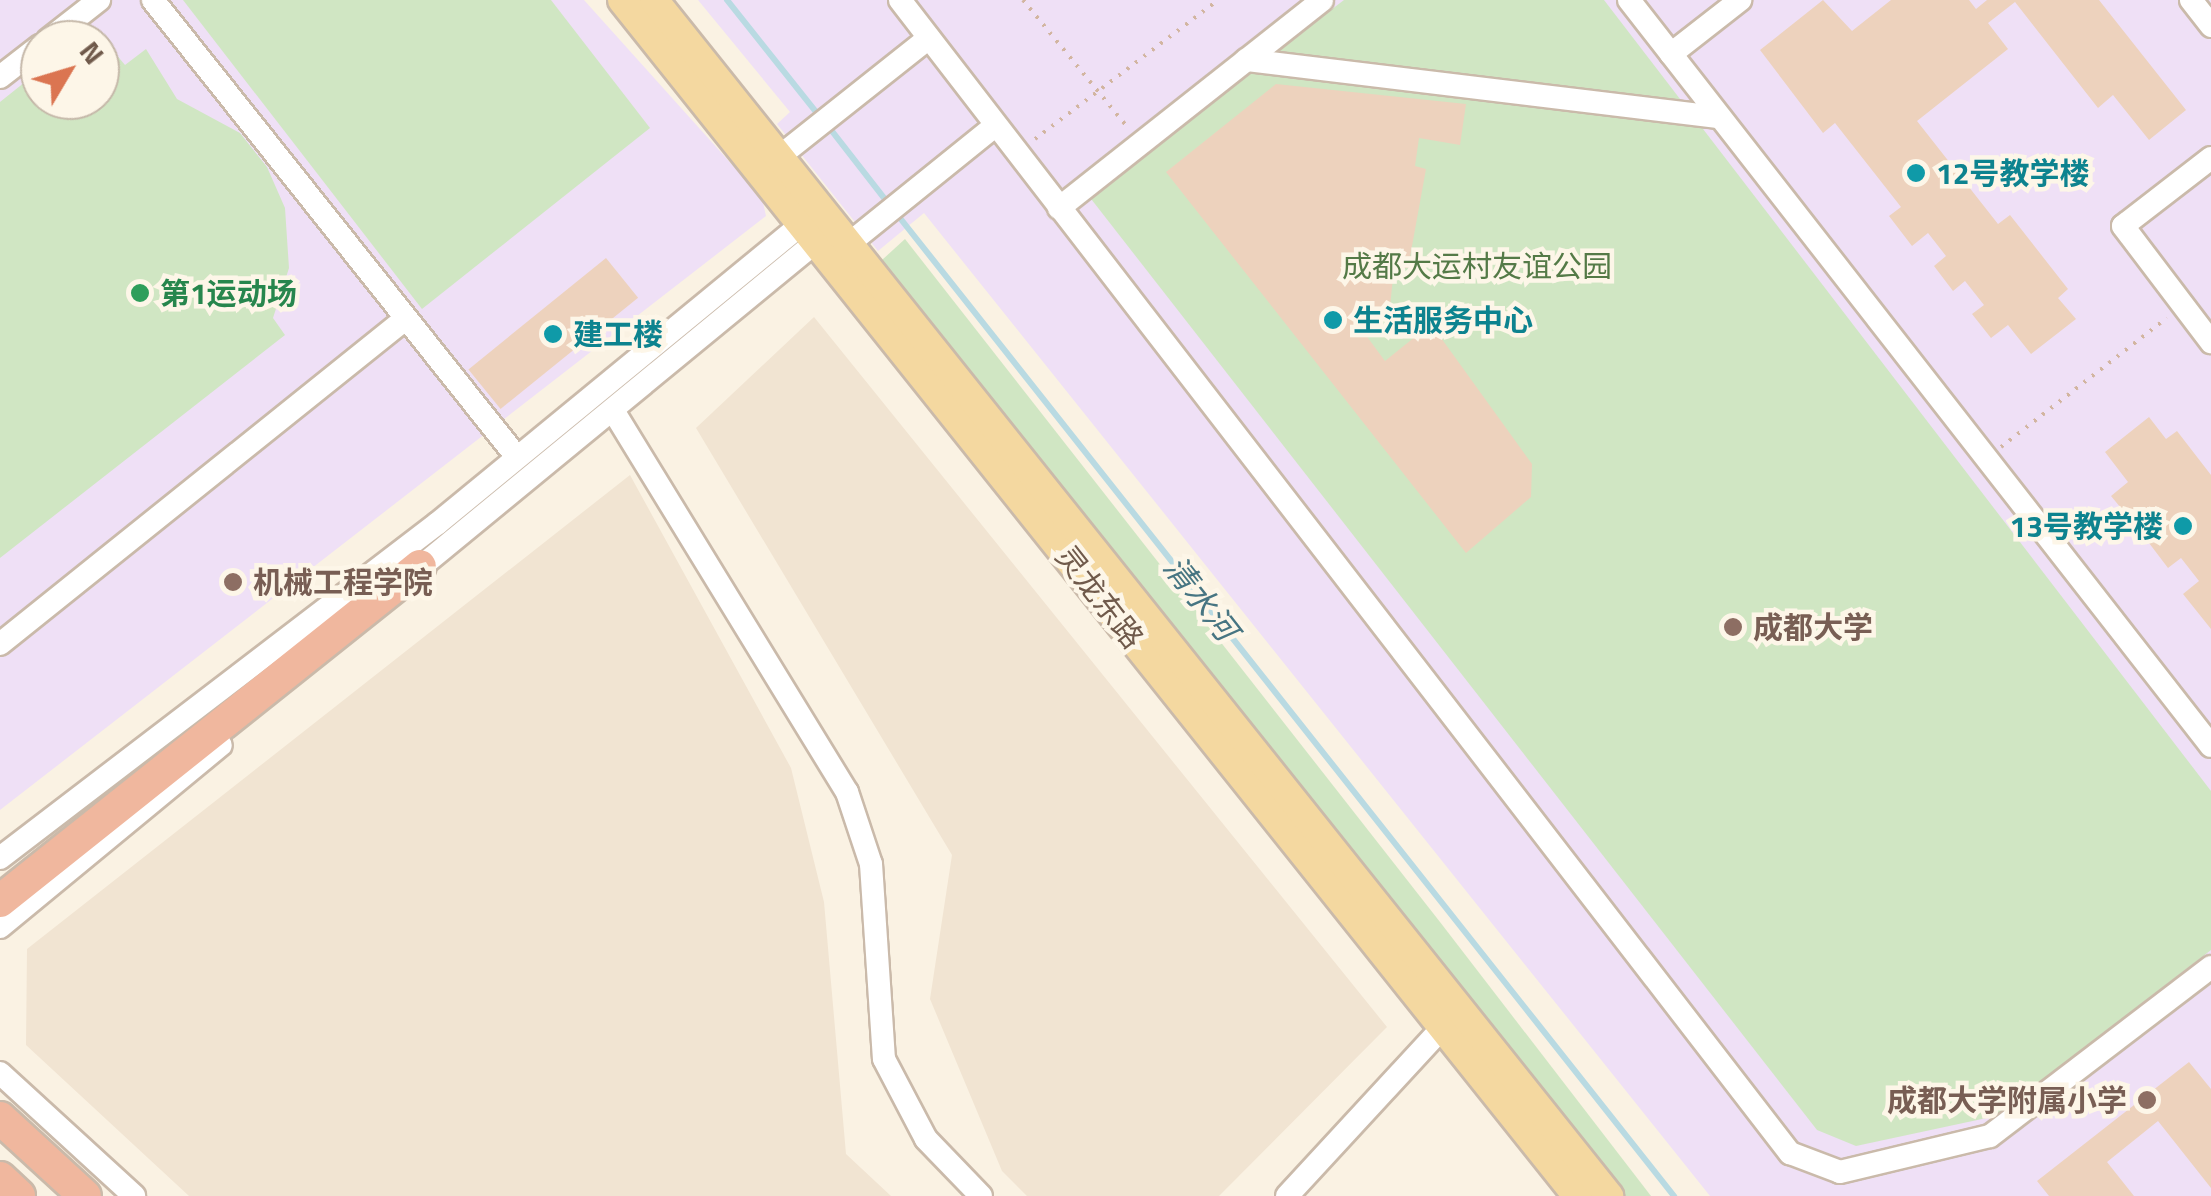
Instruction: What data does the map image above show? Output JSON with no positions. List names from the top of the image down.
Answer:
{
  "streets": {
    "main road": ["灵龙东路"]
  },
  "water": ["清水河"],
  "parks": ["成都大运村友谊公园"],
  "places": [
    "12号教学楼",
    "第1运动场",
    "生活服务中心",
    "建工楼",
    "13号教学楼",
    "机械工程学院",
    "成都大学",
    "成都大学附属小学"
  ],
  "north": "top right"
}
